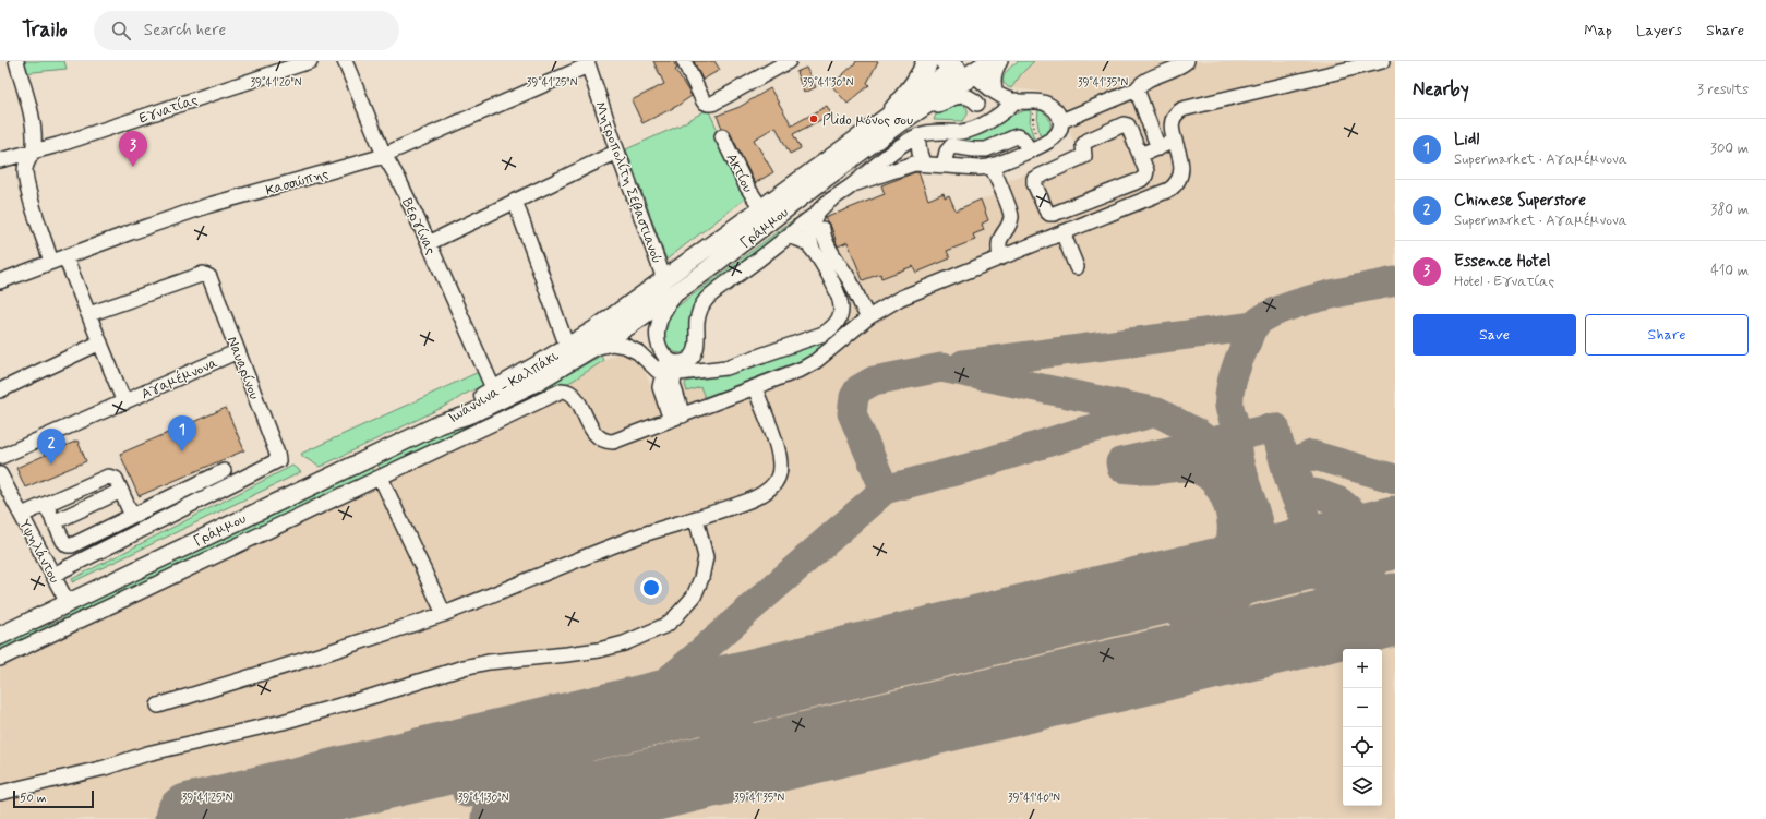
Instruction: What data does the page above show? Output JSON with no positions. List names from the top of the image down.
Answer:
{
  "streets": {
    "main road": ["Γράμμου", "Ιωάννινα - Καλπάκι"],
    "street": [
      "Εγνατίας",
      "Ακτίου",
      "Κασσώπης",
      "Μητροπολίτη Σεβαστιανού",
      "Βεργίνας",
      "Ναυαρίνου",
      "Αγαμέμνονα",
      "Υψηλάντου"
    ]
  },
  "crossings": [
    ["Ακτίου", "Γράμμου"],
    ["Κασσώπης", "Μητροπολίτη Σεβαστιανού"],
    ["Κασσώπης", "Βεργίνας"],
    ["Μητροπολίτη Σεβαστιανού", "Γράμμου"],
    ["Βεργίνας", "Γράμμου"],
    ["Βεργίνας", "Ιωάννινα - Καλπάκι"],
    ["Γράμμου", "Ιωάννινα - Καλπάκι"],
    ["Γράμμου", "Υψηλάντου"],
    ["Ναυαρίνου", "Αγαμέμνονα"],
    ["Ναυαρίνου", "Υψηλάντου"]
  ],
  "places": ["Plido μόνος σου"],
  "scale_bar": "50 m",
  "page": {
    "header": "Trailo",
    "search": "Search here",
    "nav": ["Map", "Layers", "Share"],
    "heading": ["Nearby", "3 results"],
    "list": [
      {
        "mark": "1",
        "name": "Lidl",
        "note": "Supermarket · Αγαμέμνονα",
        "value": "300 m"
      },
      {
        "mark": "2",
        "name": "Chinese Superstore",
        "note": "Supermarket · Αγαμέμνονα",
        "value": "380 m"
      },
      {
        "mark": "3",
        "name": "Essence Hotel",
        "note": "Hotel · Εγνατίας",
        "value": "410 m"
      }
    ],
    "pins": ["3", "1", "2"],
    "buttons": ["Save", "Share"],
    "map_buttons": ["+", "−"],
    "scale": "50 m"
  },
  "coordinates": [
    "39°41'20\"N",
    "39°41'25\"N",
    "39°41'30\"N",
    "39°41'35\"N",
    "39°41'40\"N"
  ]
}
